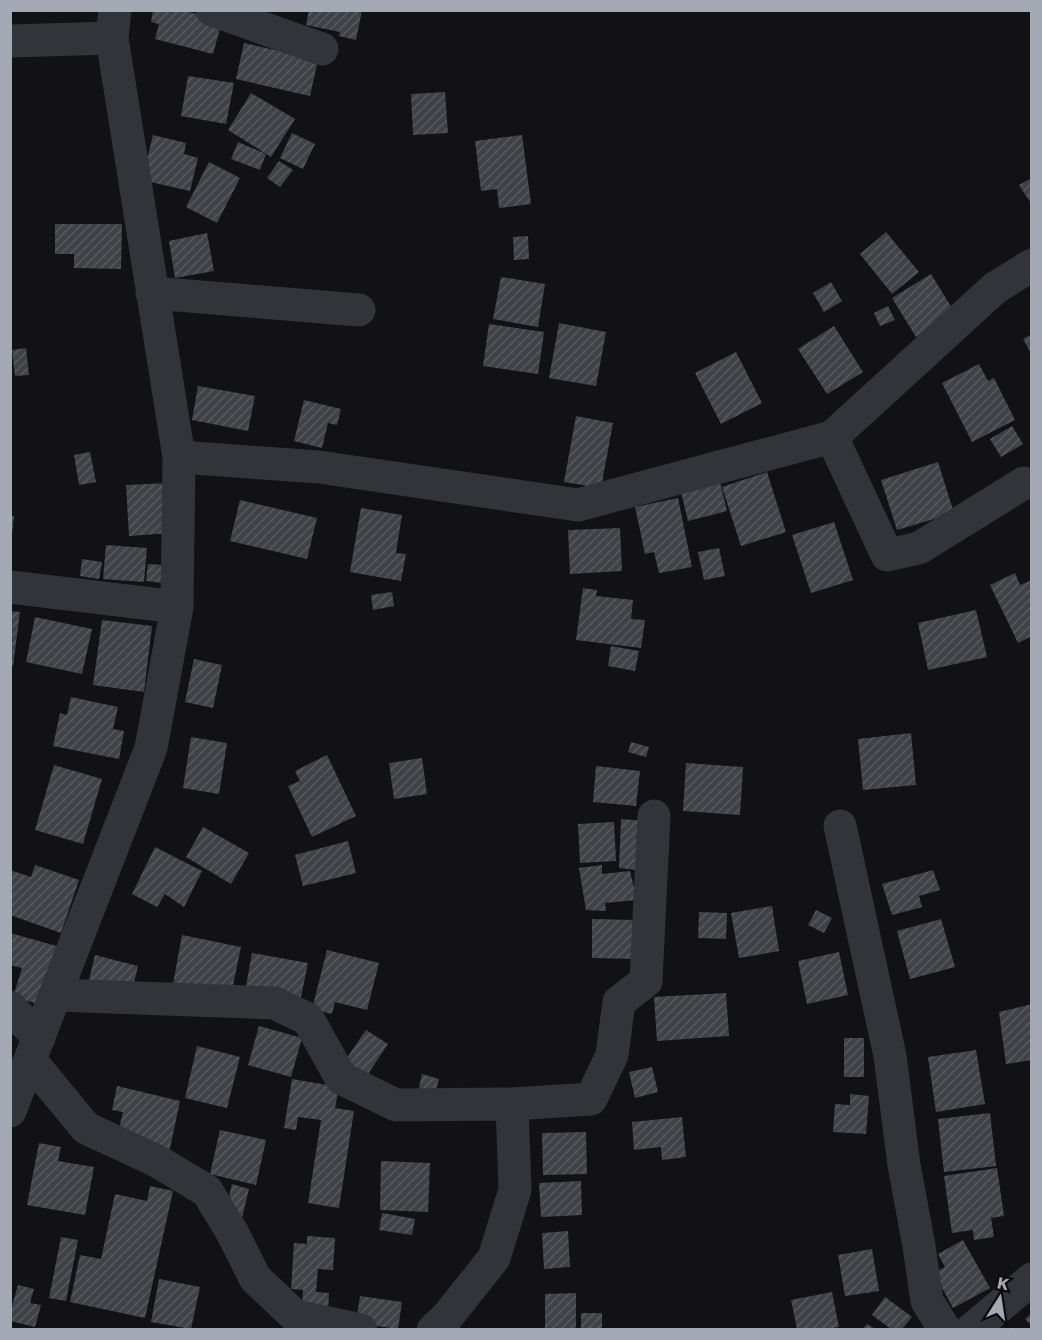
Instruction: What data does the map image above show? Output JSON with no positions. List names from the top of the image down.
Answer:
{
  "north": "top"
}
